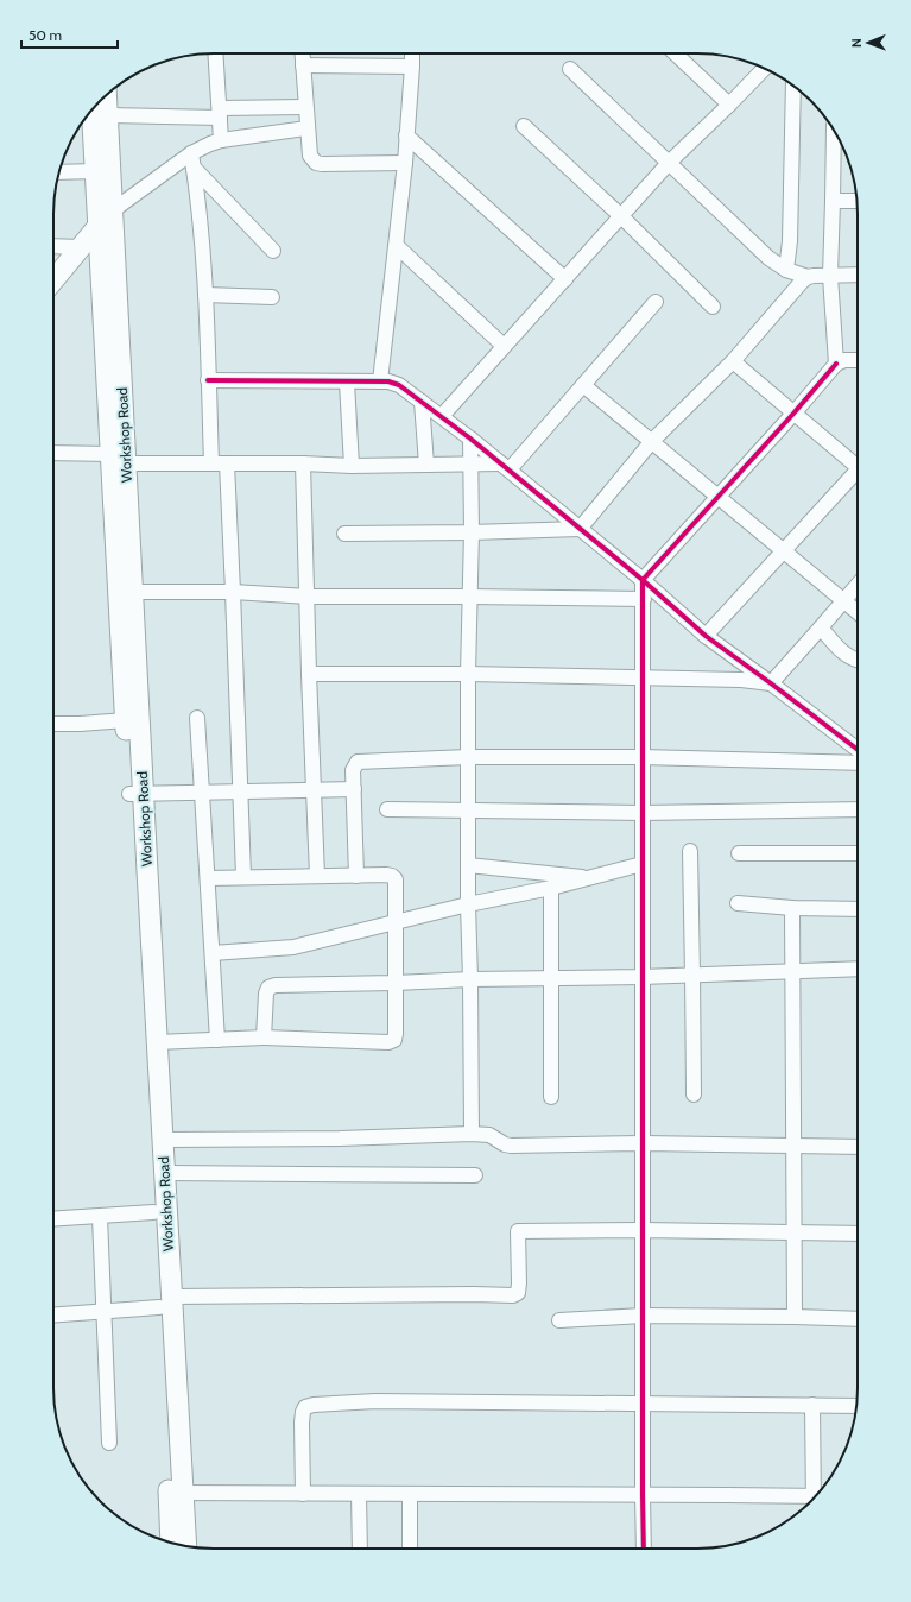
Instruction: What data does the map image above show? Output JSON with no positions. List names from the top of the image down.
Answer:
{
  "streets": {
    "main road": ["Workshop Road"]
  },
  "scale_bar": "50 m",
  "north": "left"
}
